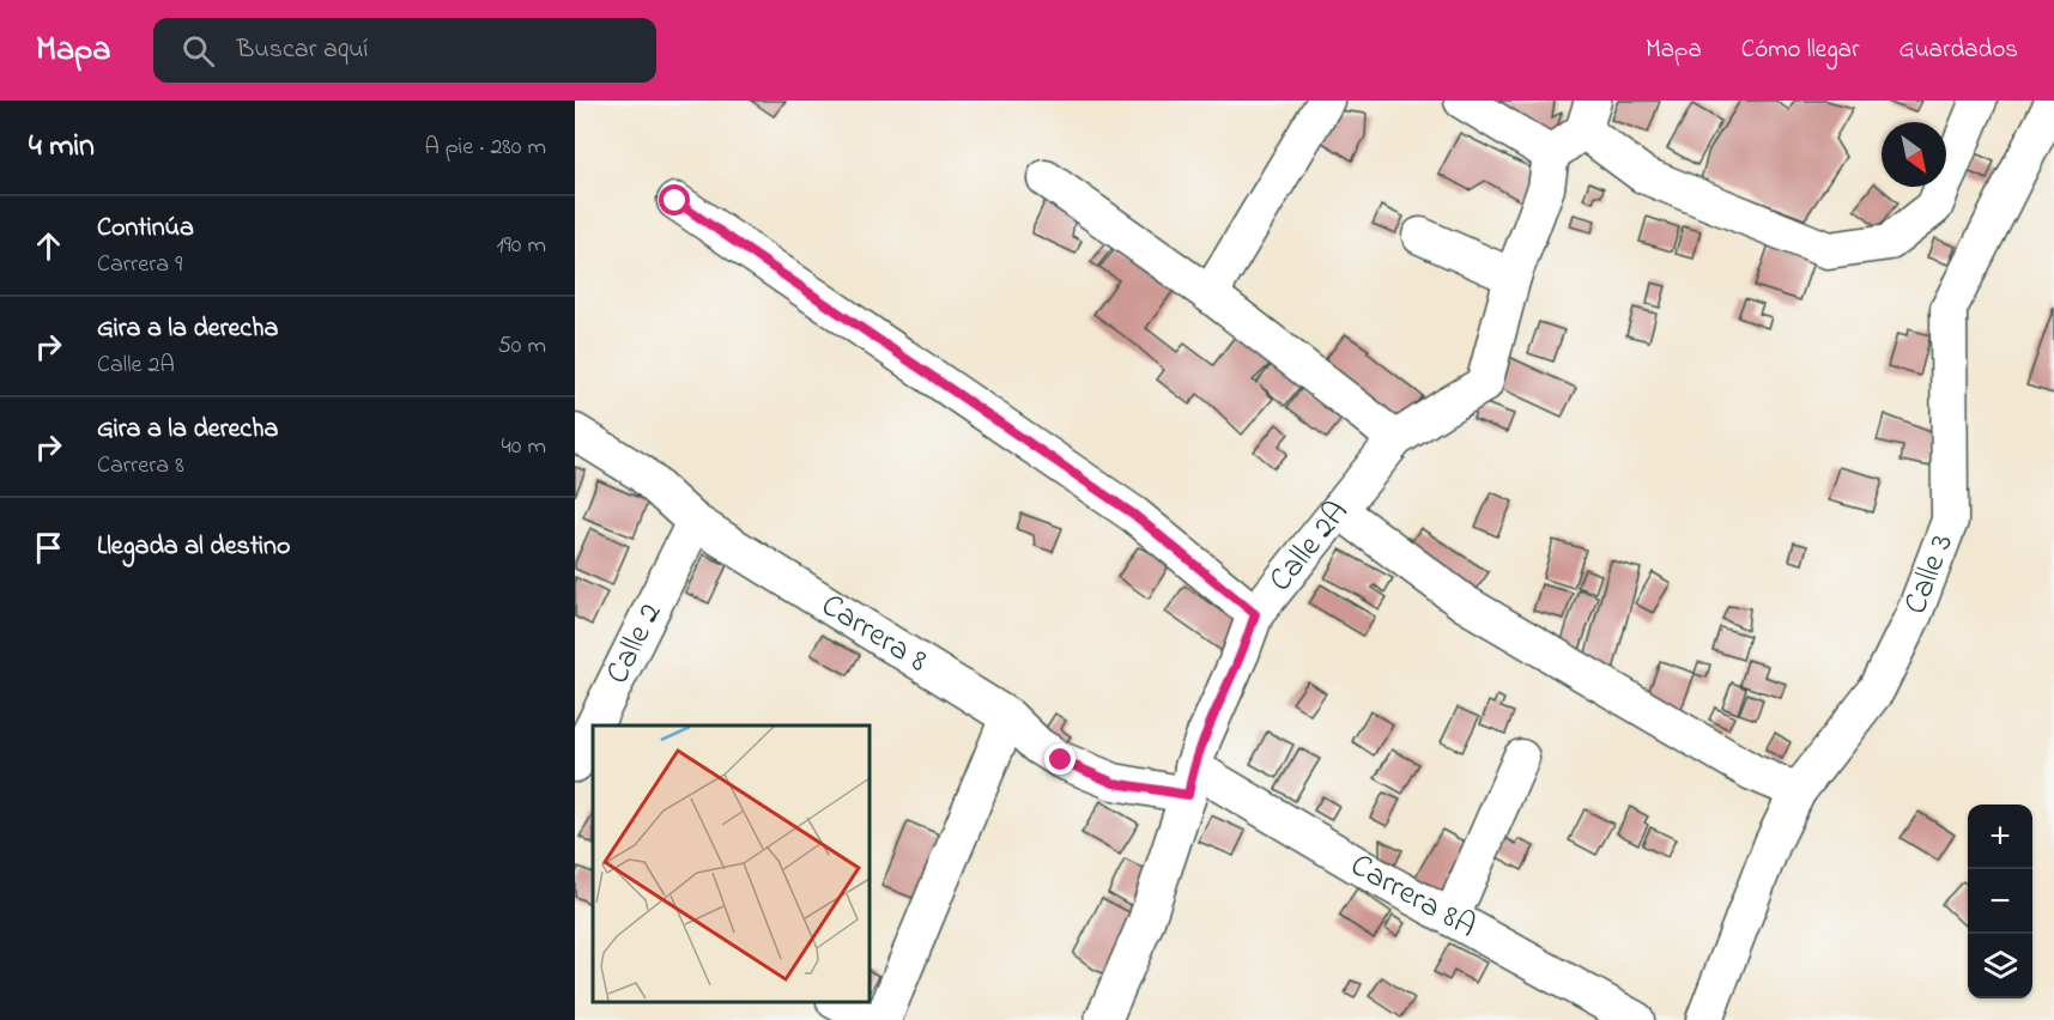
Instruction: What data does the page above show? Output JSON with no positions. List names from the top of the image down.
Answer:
{
  "streets": {
    "street": [
      "Calle 2A",
      "Calle 3",
      "Carrera 8",
      "Calle 2",
      "Carrera 8A"
    ]
  },
  "crossings": [
    ["Calle 2A", "Carrera 8"],
    ["Calle 2A", "Carrera 8A"],
    ["Carrera 8", "Calle 2"],
    ["Carrera 8", "Carrera 8A"]
  ],
  "north": "bottom right",
  "page": {
    "header": "Mapa",
    "search": "Buscar aquí",
    "nav": ["Mapa", "Cómo llegar", "Guardados"],
    "heading": ["4 min", "A pie · 280 m"],
    "list": [
      ["Continúa", "Carrera 9", "190 m"],
      ["Gira a la derecha", "Calle 2A", "50 m"],
      ["Gira a la derecha", "Carrera 8", "40 m"],
      "Llegada al destino"
    ],
    "map_buttons": ["+", "−"]
  }
}
